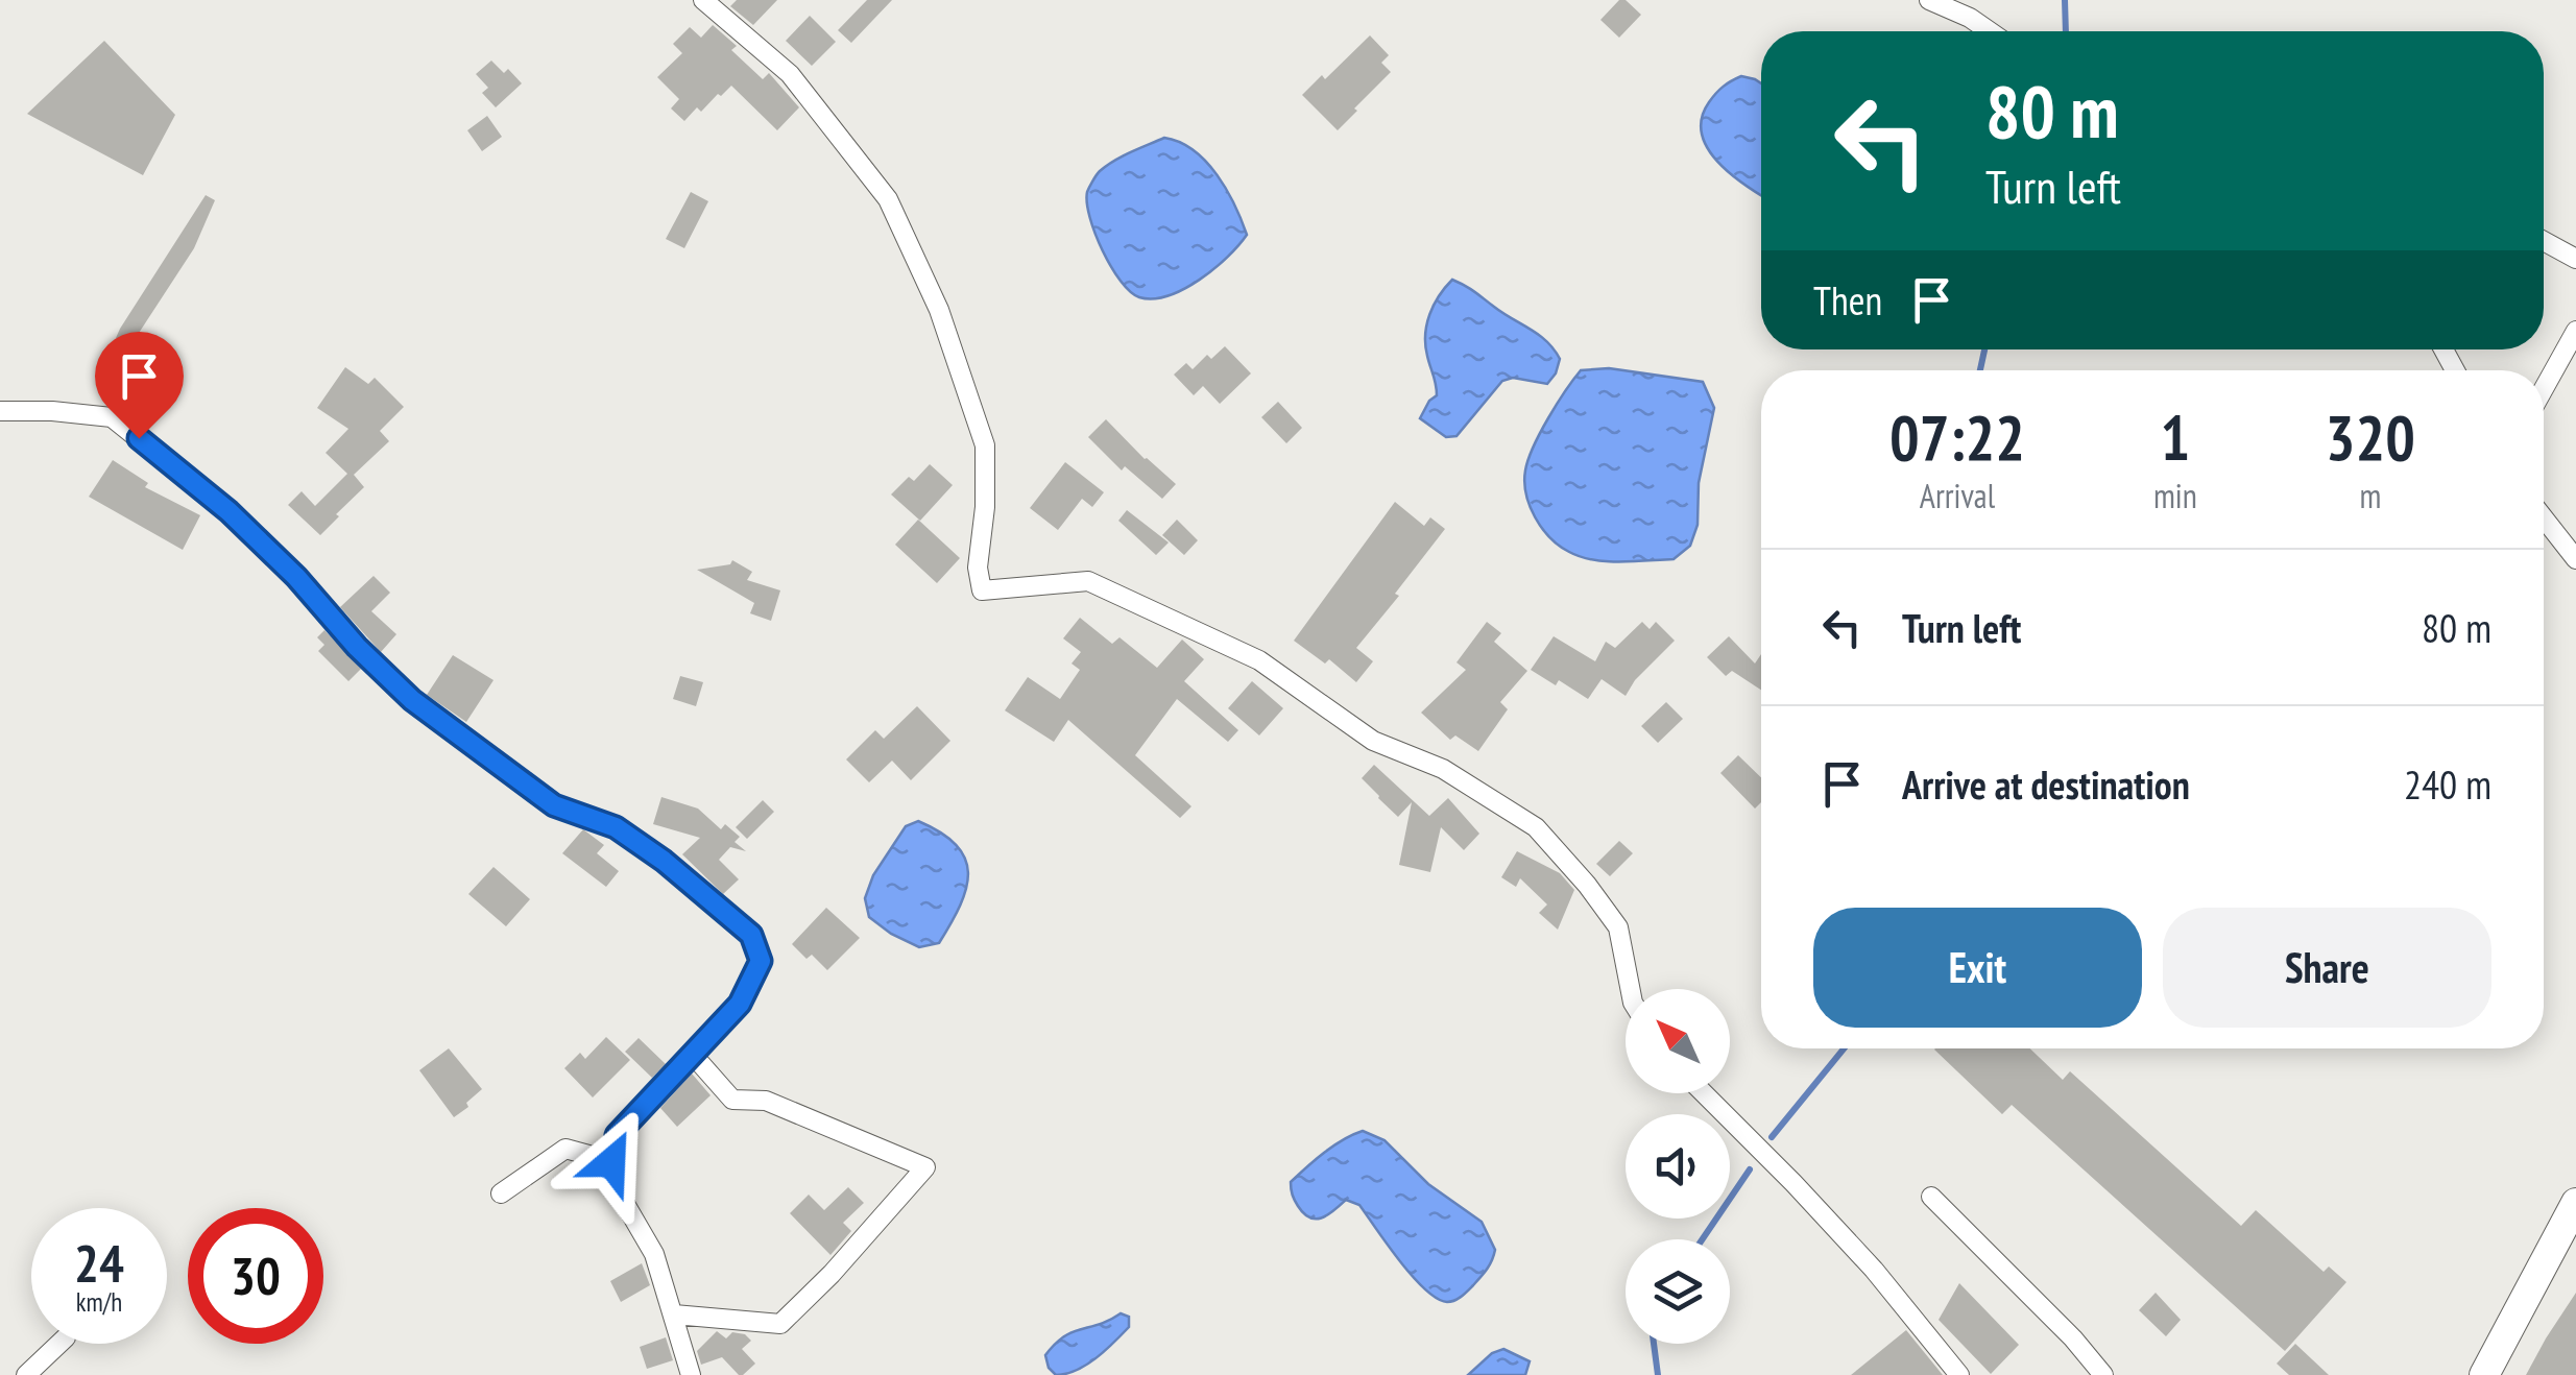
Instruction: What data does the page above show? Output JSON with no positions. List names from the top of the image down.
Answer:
{
  "north": "top left",
  "page": {
    "turn": ["80 m", "Turn left"],
    "then": "Then",
    "eta": [
      "07:22",
      "Arrival",
      "1",
      "min",
      "320",
      "m"
    ],
    "list": [
      {
        "name": "Turn left",
        "value": "80 m"
      },
      {
        "name": "Arrive at destination",
        "value": "240 m"
      }
    ],
    "buttons": ["Exit", "Share"],
    "speed": "24 km/h",
    "limit": "30"
  }
}
